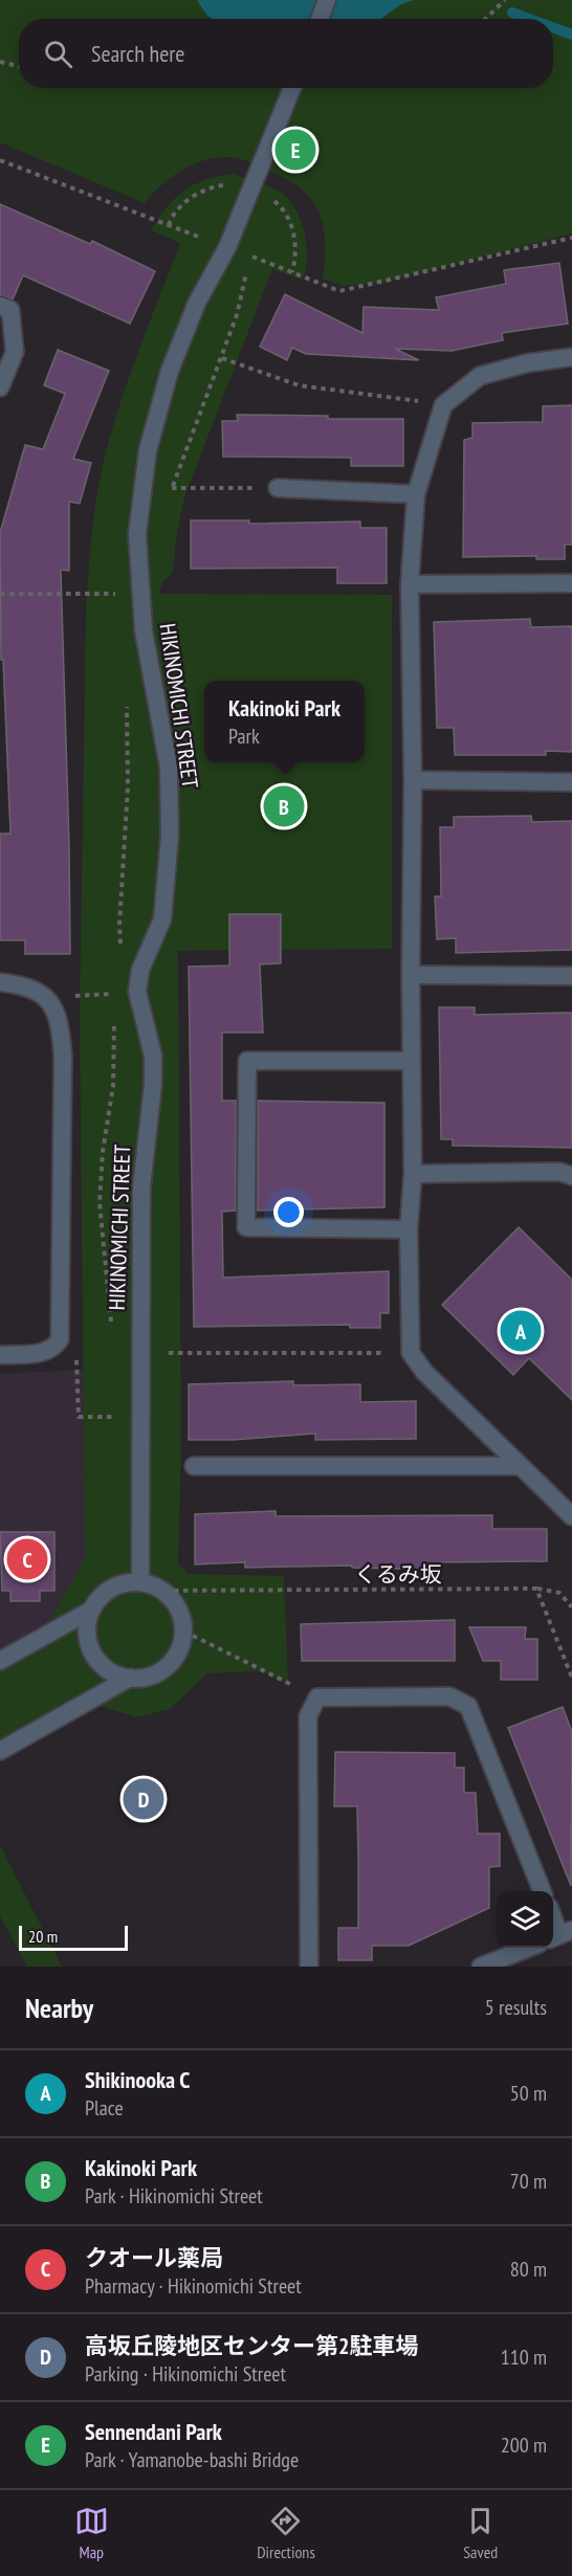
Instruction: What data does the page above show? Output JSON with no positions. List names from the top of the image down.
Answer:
{
  "streets": {
    "street": ["HIKINOMICHI STREET"],
    "path": ["くるみ坂"]
  },
  "crossings": [
    ["HIKINOMICHI STREET", "くるみ坂"]
  ],
  "scale_bar": "20 m",
  "page": {
    "search": "Search here",
    "pins": [
      "E",
      "B",
      "A",
      "C",
      "D"
    ],
    "popup": ["Kakinoki Park", "Park"],
    "scale": "20 m",
    "heading": ["Nearby", "5 results"],
    "list": [
      {
        "mark": "A",
        "name": "Shikinooka C",
        "note": "Place",
        "value": "50 m"
      },
      {
        "mark": "B",
        "name": "Kakinoki Park",
        "note": "Park · Hikinomichi Street",
        "value": "70 m"
      },
      {
        "mark": "C",
        "name": "クオール薬局",
        "note": "Pharmacy · Hikinomichi Street",
        "value": "80 m"
      },
      {
        "mark": "D",
        "name": "高坂丘陵地区センター第2駐車場",
        "note": "Parking · Hikinomichi Street",
        "value": "110 m"
      },
      {
        "mark": "E",
        "name": "Sennendani Park",
        "note": "Park · Yamanobe-bashi Bridge",
        "value": "200 m"
      }
    ],
    "nav": ["Map", "Directions", "Saved"]
  }
}
